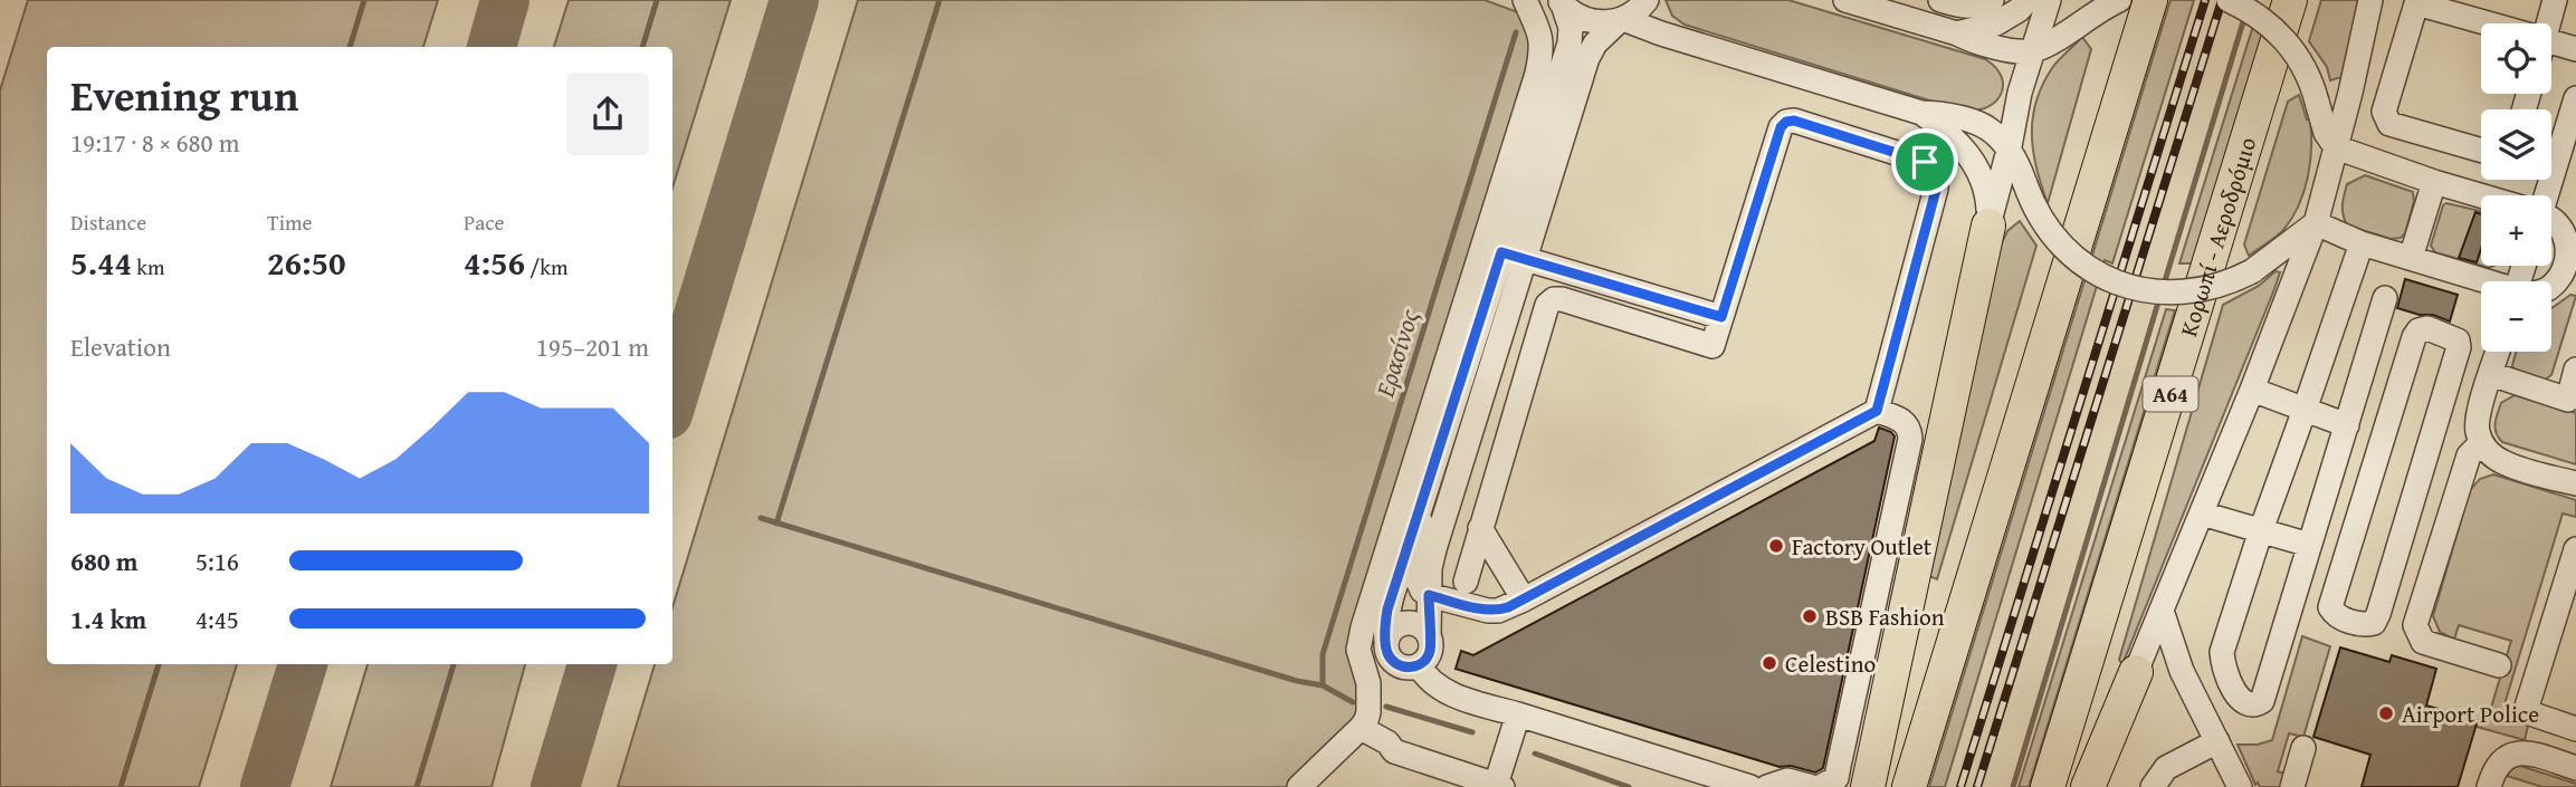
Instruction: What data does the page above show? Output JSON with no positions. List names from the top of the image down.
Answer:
{
  "streets": {
    "highway": ["Κορωπί - Αεροδρόμιο", "Α64"]
  },
  "water": ["Ερασίνος"],
  "places": [
    "Factory Outlet",
    "BSB Fashion",
    "Celestino",
    "Airport Police"
  ],
  "page": {
    "map_buttons": ["+", "−"],
    "heading": ["Evening run", "19:17 · 8 × 680 m"],
    "stats": [
      ["Distance", "5.44 km"],
      ["Time", "26:50"],
      ["Pace", "4:56 /km"]
    ],
    "chart": ["Elevation", "195–201 m"],
    "list": [
      {
        "name": "680 m",
        "note": "5:16"
      },
      {
        "name": "1.4 km",
        "note": "4:45"
      }
    ]
  }
}
